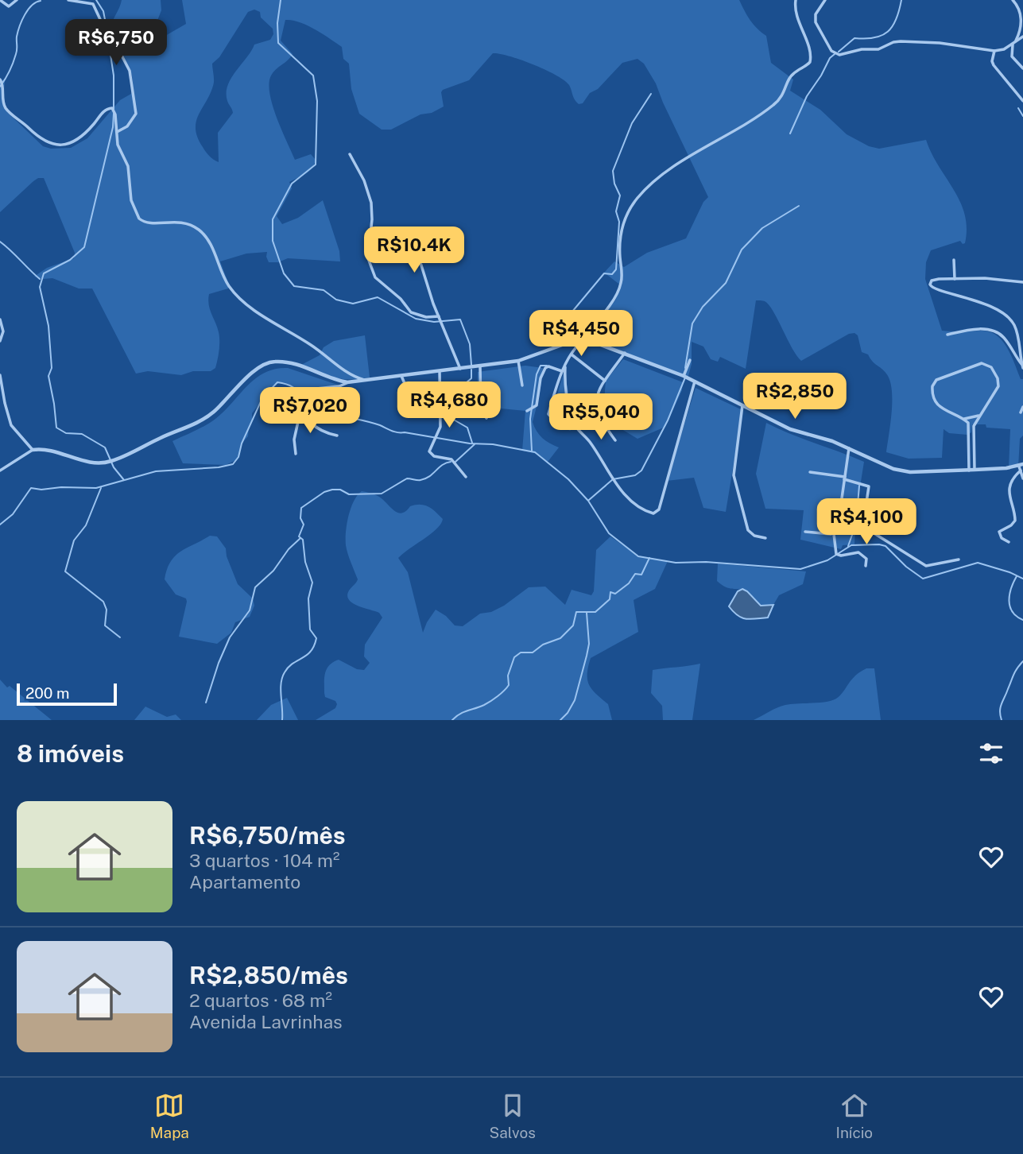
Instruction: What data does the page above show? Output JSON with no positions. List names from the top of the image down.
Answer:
{
  "scale_bar": "200 m",
  "page": {
    "price": [
      "R$6,750",
      "R$10.4K",
      "R$4,450",
      "R$2,850",
      "R$4,680",
      "R$7,020",
      "R$5,040",
      "R$4,100"
    ],
    "scale": "200 m",
    "heading": "8 imóveis",
    "list": [
      {
        "name": "R$6,750/mês",
        "note": "3 quartos · 104 m² · Apartamento"
      },
      {
        "name": "R$2,850/mês",
        "note": "2 quartos · 68 m² · Avenida Lavrinhas"
      }
    ],
    "tabs": ["Mapa", "Salvos", "Início"]
  }
}
